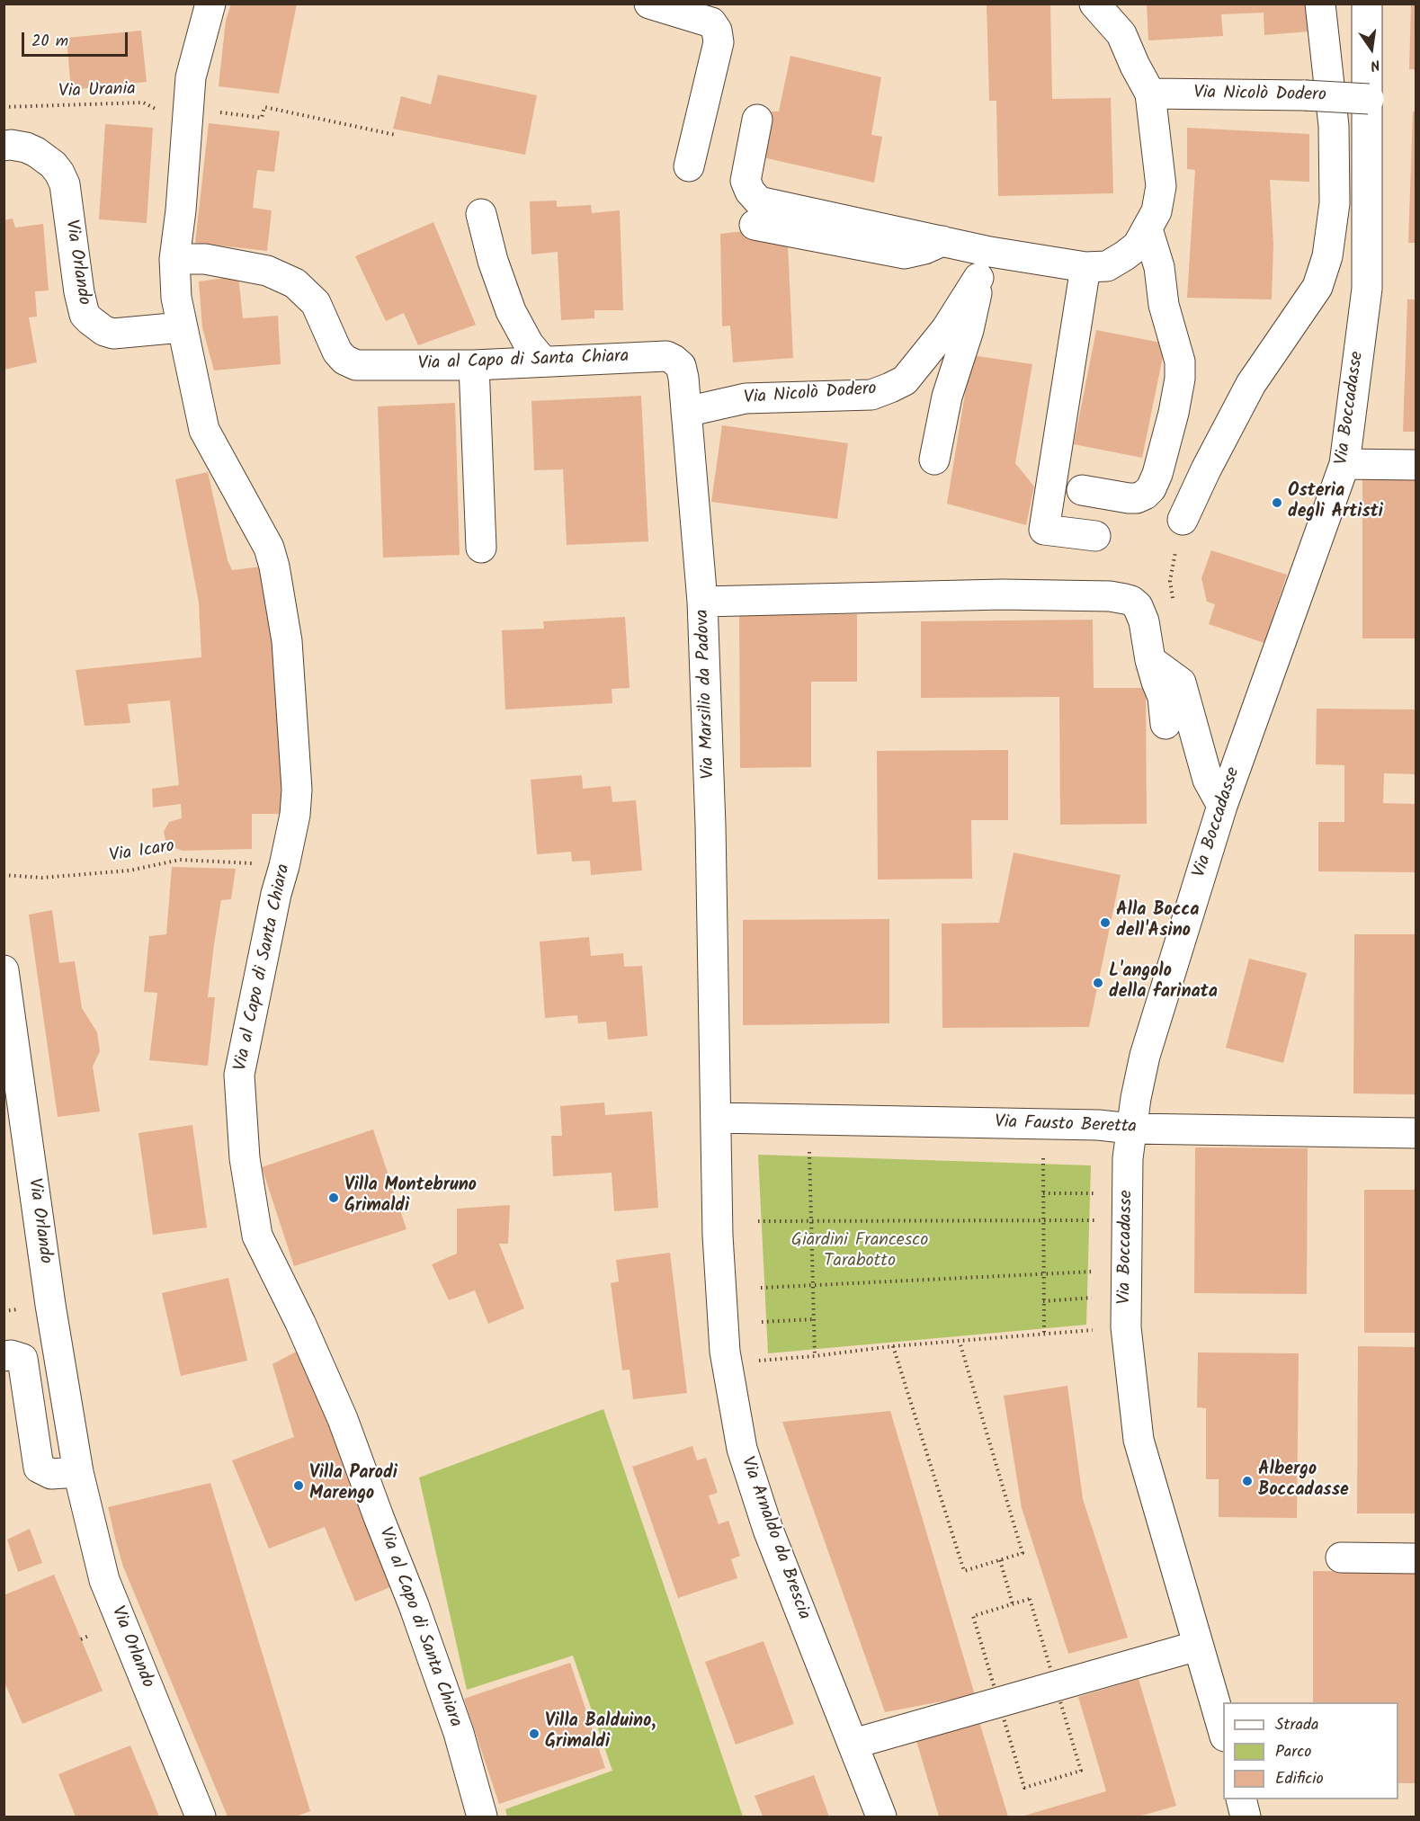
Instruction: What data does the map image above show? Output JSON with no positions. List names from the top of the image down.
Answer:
{
  "streets": {
    "street": [
      "Via Nicolò Dodero",
      "Via Orlando",
      "Via al Capo di Santa Chiara",
      "Via Boccadasse",
      "Via Marsilio da Padova",
      "Via Fausto Beretta",
      "Via Arnaldo da Brescia"
    ],
    "path": ["Via Urania", "Via Icaro"]
  },
  "crossings": [
    ["Via Urania", "Via al Capo di Santa Chiara"],
    ["Via Nicolò Dodero", "Via al Capo di Santa Chiara"],
    ["Via Nicolò Dodero", "Via Boccadasse"],
    ["Via Orlando", "Via al Capo di Santa Chiara"],
    ["Via al Capo di Santa Chiara", "Via Marsilio da Padova"],
    ["Via al Capo di Santa Chiara", "Via Icaro"],
    ["Via Boccadasse", "Via Fausto Beretta"],
    ["Via Marsilio da Padova", "Via Fausto Beretta"],
    ["Via Marsilio da Padova", "Via Arnaldo da Brescia"],
    ["Via Fausto Beretta", "Via Arnaldo da Brescia"]
  ],
  "parks": ["Giardini Francesco Tarabotto"],
  "places": [
    "Osteria degli Artisti",
    "Alla Bocca dell'Asino",
    "L'angolo della farinata",
    "Villa Montebruno Grimaldi",
    "Albergo Boccadasse",
    "Villa Parodi Marengo",
    "Villa Balduino, Grimaldi"
  ],
  "legend": ["Strada", "Parco", "Edificio"],
  "scale_bar": "20 m",
  "north": "bottom"
}
